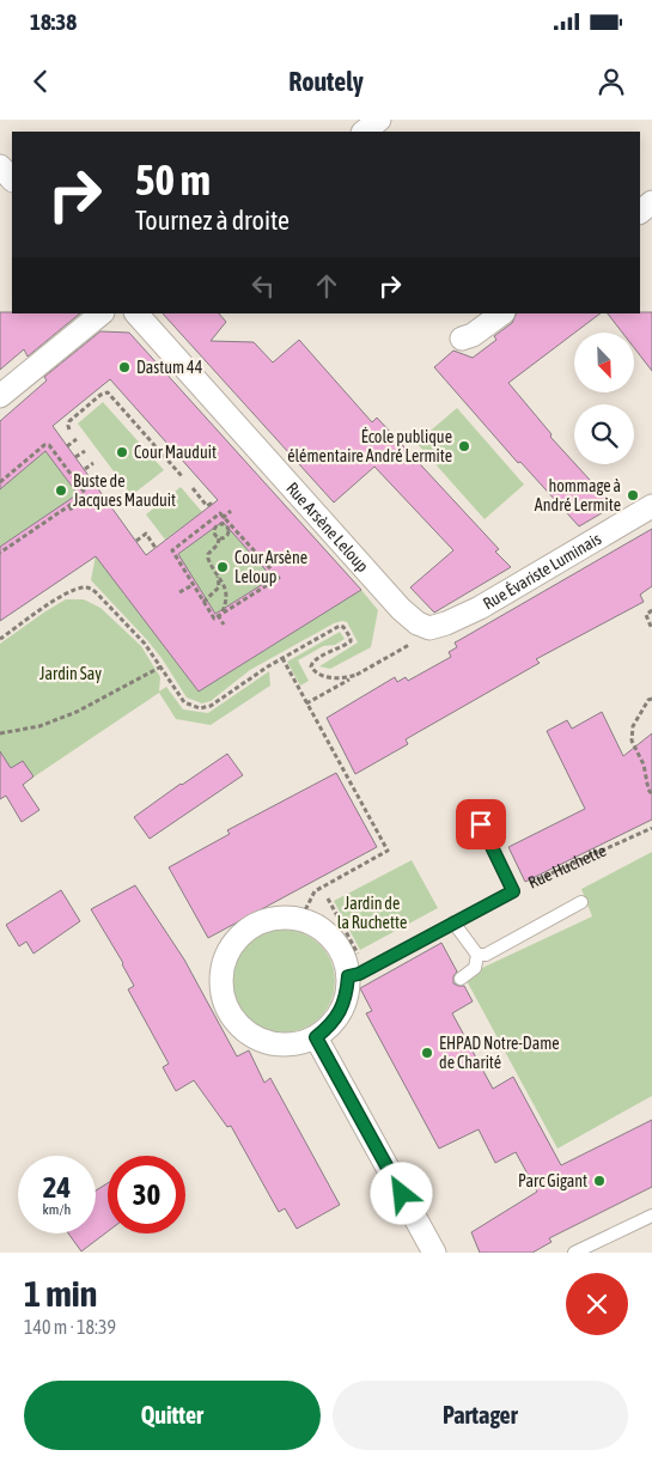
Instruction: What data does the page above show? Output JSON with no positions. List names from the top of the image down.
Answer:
{
  "streets": {
    "street": ["Rue Arsène Leloup", "Rue Évariste Luminais"],
    "lane": ["Rue Huchette"]
  },
  "crossings": [
    ["Rue Arsène Leloup", "Rue Évariste Luminais"]
  ],
  "parks": ["Jardin Say", "Jardin de la Ruchette"],
  "places": [
    "Dastum 44",
    "École publique élémentaire André Lermite",
    "Cour Mauduit",
    "Buste de Jacques Mauduit",
    "hommage à André Lermite",
    "Cour Arsène Leloup",
    "EHPAD Notre-Dame de Charité",
    "Parc Gigant"
  ],
  "north": "bottom right",
  "page": {
    "status": "18:38",
    "header": "Routely",
    "turn": ["50 m", "Tournez à droite"],
    "speed": "24 km/h",
    "limit": "30",
    "heading": ["1 min", "140 m · 18:39"],
    "buttons": ["Quitter", "Partager"]
  }
}
